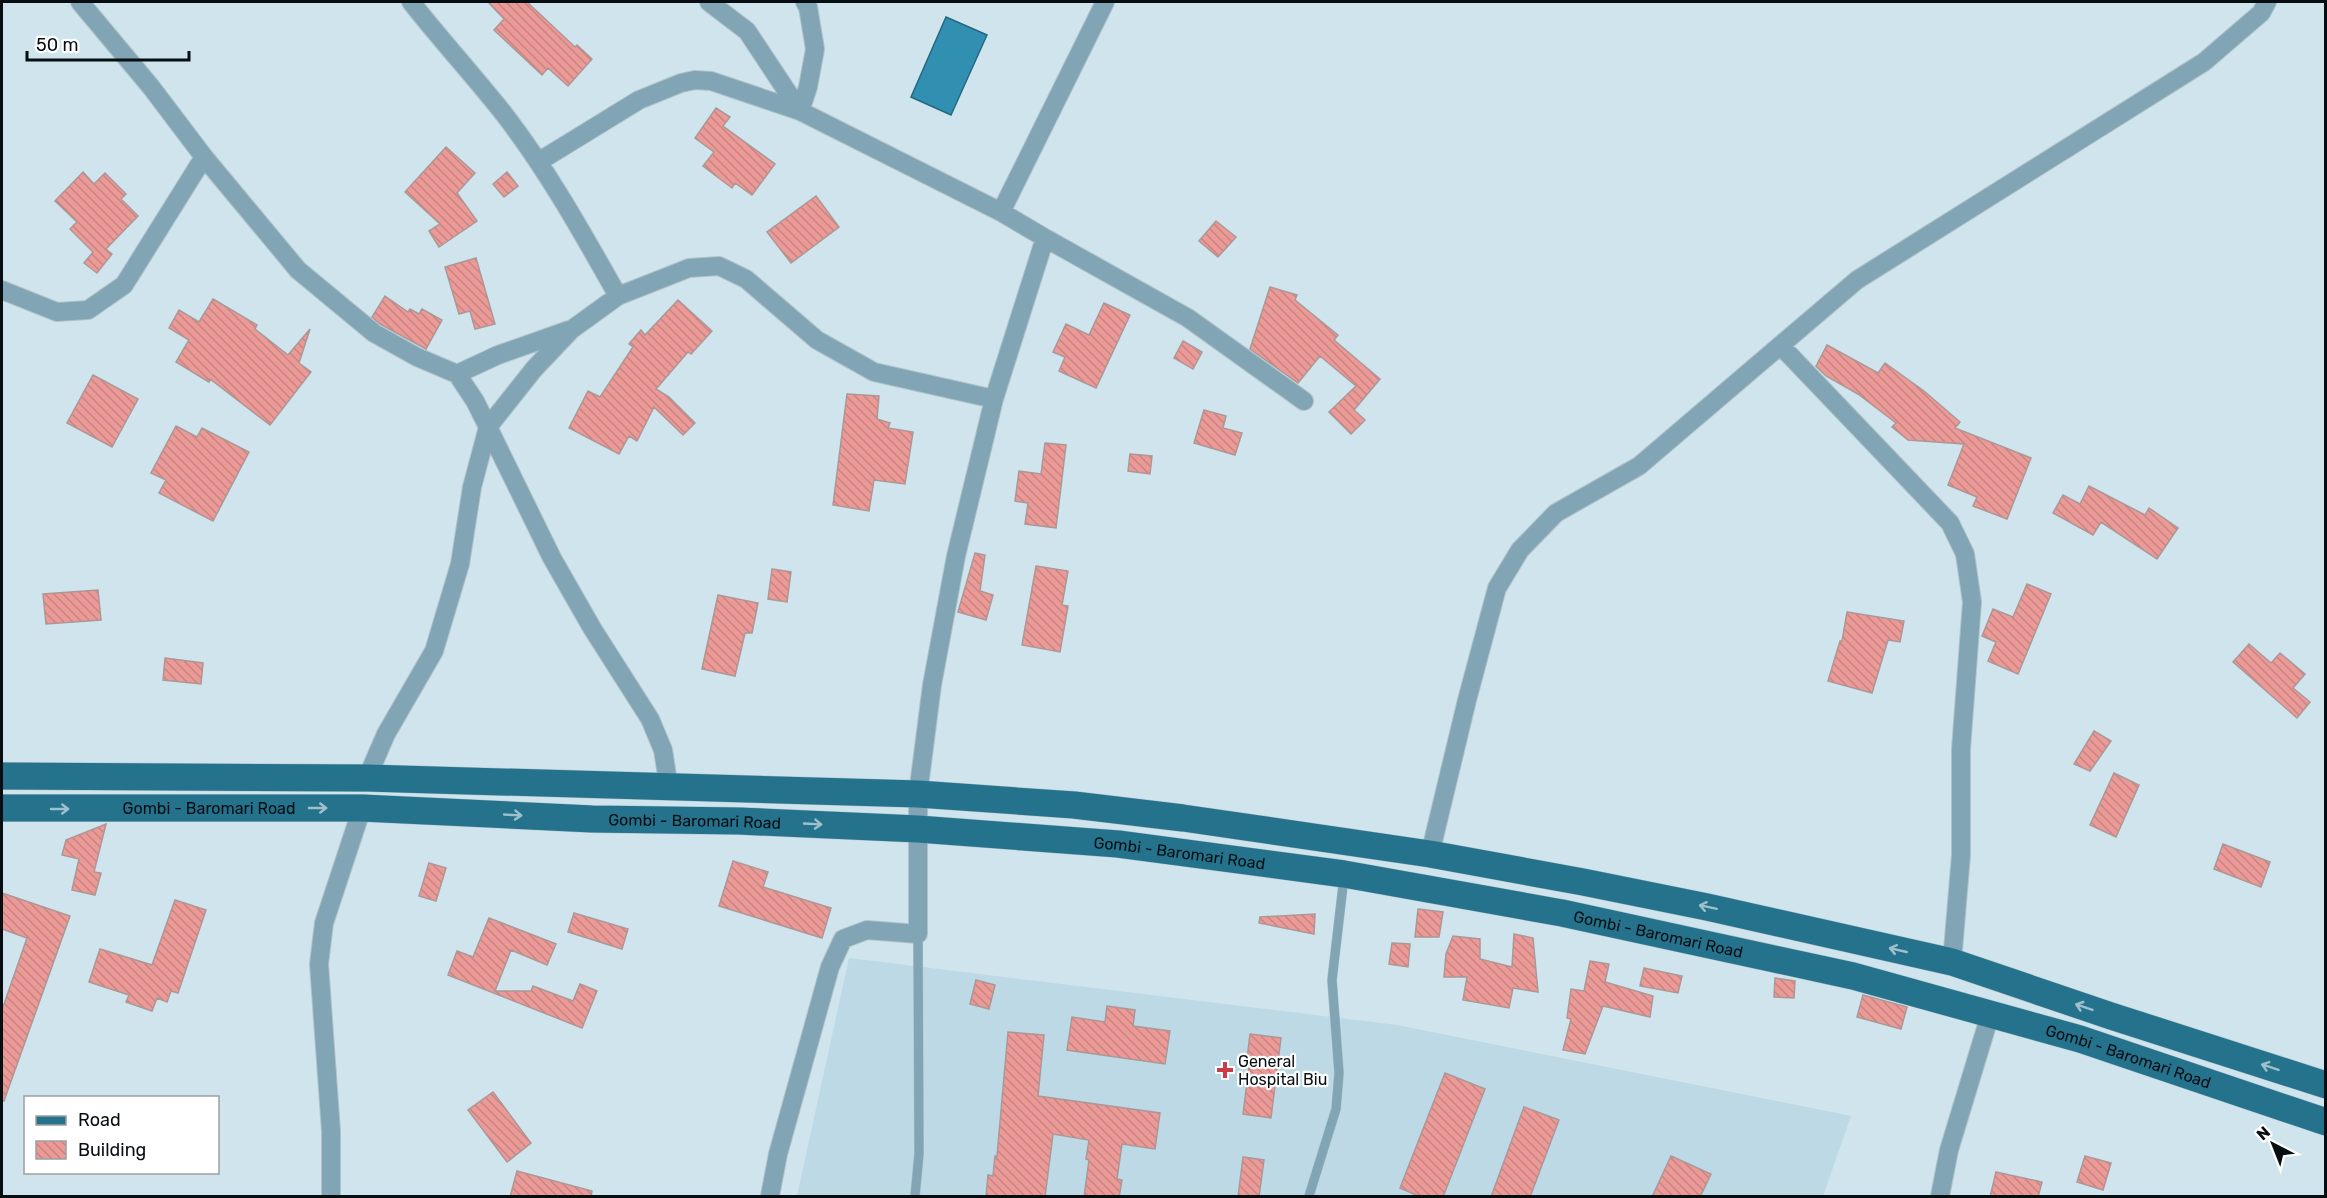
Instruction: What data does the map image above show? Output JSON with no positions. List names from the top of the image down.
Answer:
{
  "streets": {
    "main road": ["Gombi - Baromari Road"]
  },
  "places": {
    "health": ["General Hospital Biu"]
  },
  "legend": ["Road", "Building"],
  "scale_bar": "50 m",
  "north": "top left"
}
